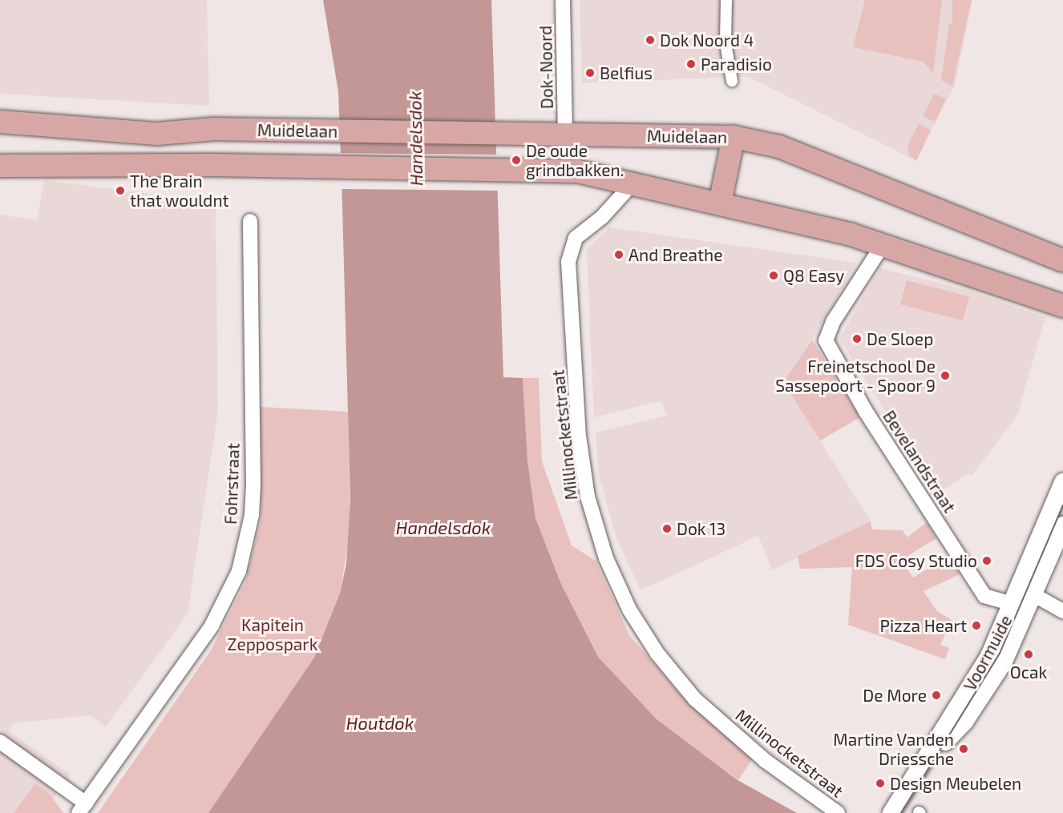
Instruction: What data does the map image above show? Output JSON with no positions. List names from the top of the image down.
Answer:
{
  "streets": {
    "main road": ["Muidelaan"],
    "street": [
      "Dok-Noord",
      "Millinocketstraat",
      "Bevelandstraat",
      "Fohrstraat",
      "Voormuide"
    ]
  },
  "crossings": [
    ["Dok-Noord", "Muidelaan"],
    ["Muidelaan", "Millinocketstraat"],
    ["Muidelaan", "Bevelandstraat"],
    ["Bevelandstraat", "Voormuide"]
  ],
  "water": ["Handelsdok", "Houtdok"],
  "parks": ["Kapitein Zeppospark"],
  "places": [
    "Dok Noord 4",
    "Paradisio",
    "Belfius",
    "De oude grindbakken.",
    "The Brain that wouldnt",
    "And Breathe",
    "Q8 Easy",
    "De Sloep",
    "Freinetschool De Sassepoort - Spoor 9",
    "Dok 13",
    "FDS Cosy Studio",
    "Pizza Heart",
    "Ocak",
    "De More",
    "Martine Vanden Driessche",
    "Design Meubelen"
  ]
}
